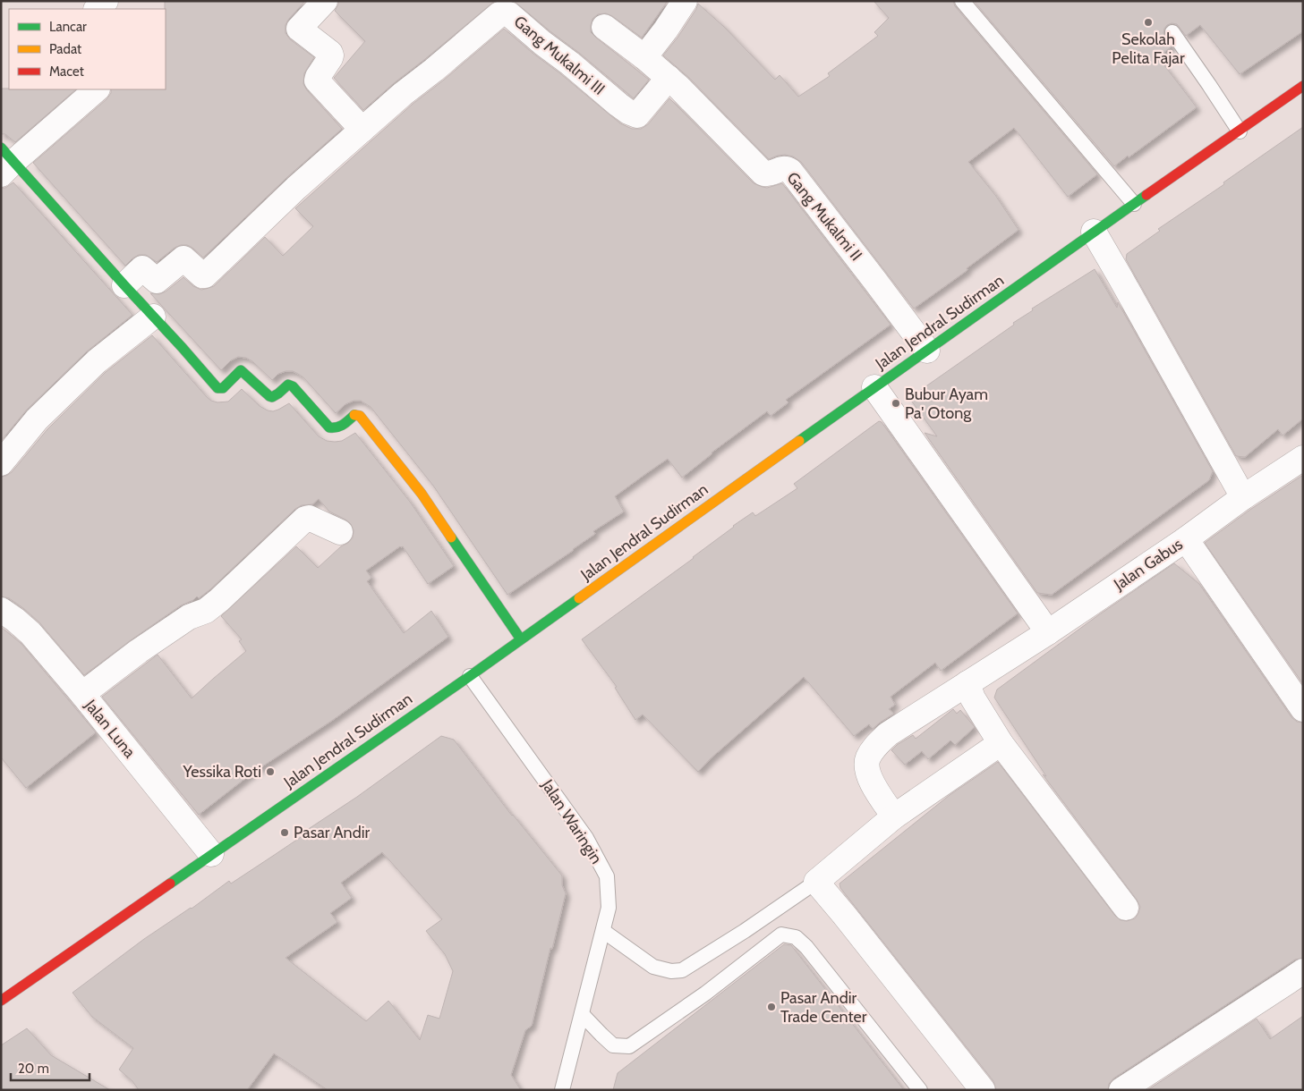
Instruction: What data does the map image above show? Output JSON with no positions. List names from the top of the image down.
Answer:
{
  "streets": {
    "main road": ["Jalan Jendral Sudirman"],
    "street": [
      "Gang Mukalmi III",
      "Gang Mukalmi II",
      "Jalan Gabus",
      "Jalan Luna"
    ],
    "lane": ["Jalan Waringin"]
  },
  "crossings": [
    ["Gang Mukalmi III", "Gang Mukalmi II"],
    ["Gang Mukalmi II", "Jalan Jendral Sudirman"],
    ["Jalan Jendral Sudirman", "Jalan Luna"],
    ["Jalan Jendral Sudirman", "Jalan Waringin"]
  ],
  "places": [
    "Sekolah Pelita Fajar",
    "Bubur Ayam Pa' Otong",
    "Yessika Roti",
    "Pasar Andir",
    "Pasar Andir Trade Center"
  ],
  "legend": ["Lancar", "Padat", "Macet"],
  "scale_bar": "20 m"
}
